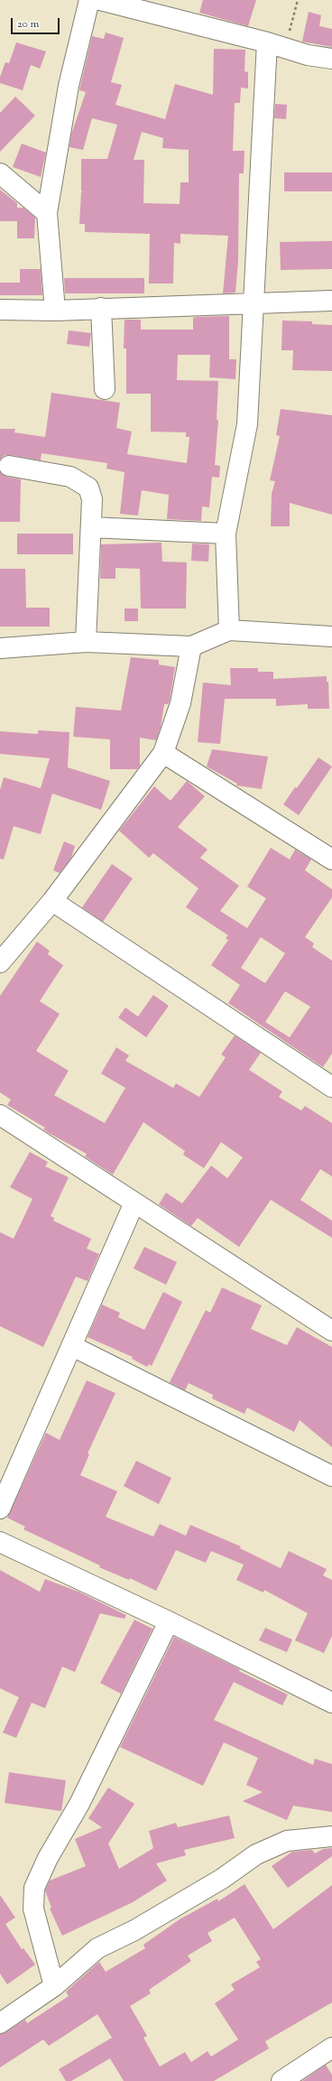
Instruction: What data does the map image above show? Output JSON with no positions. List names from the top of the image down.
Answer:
{
  "scale_bar": "20 m"
}
